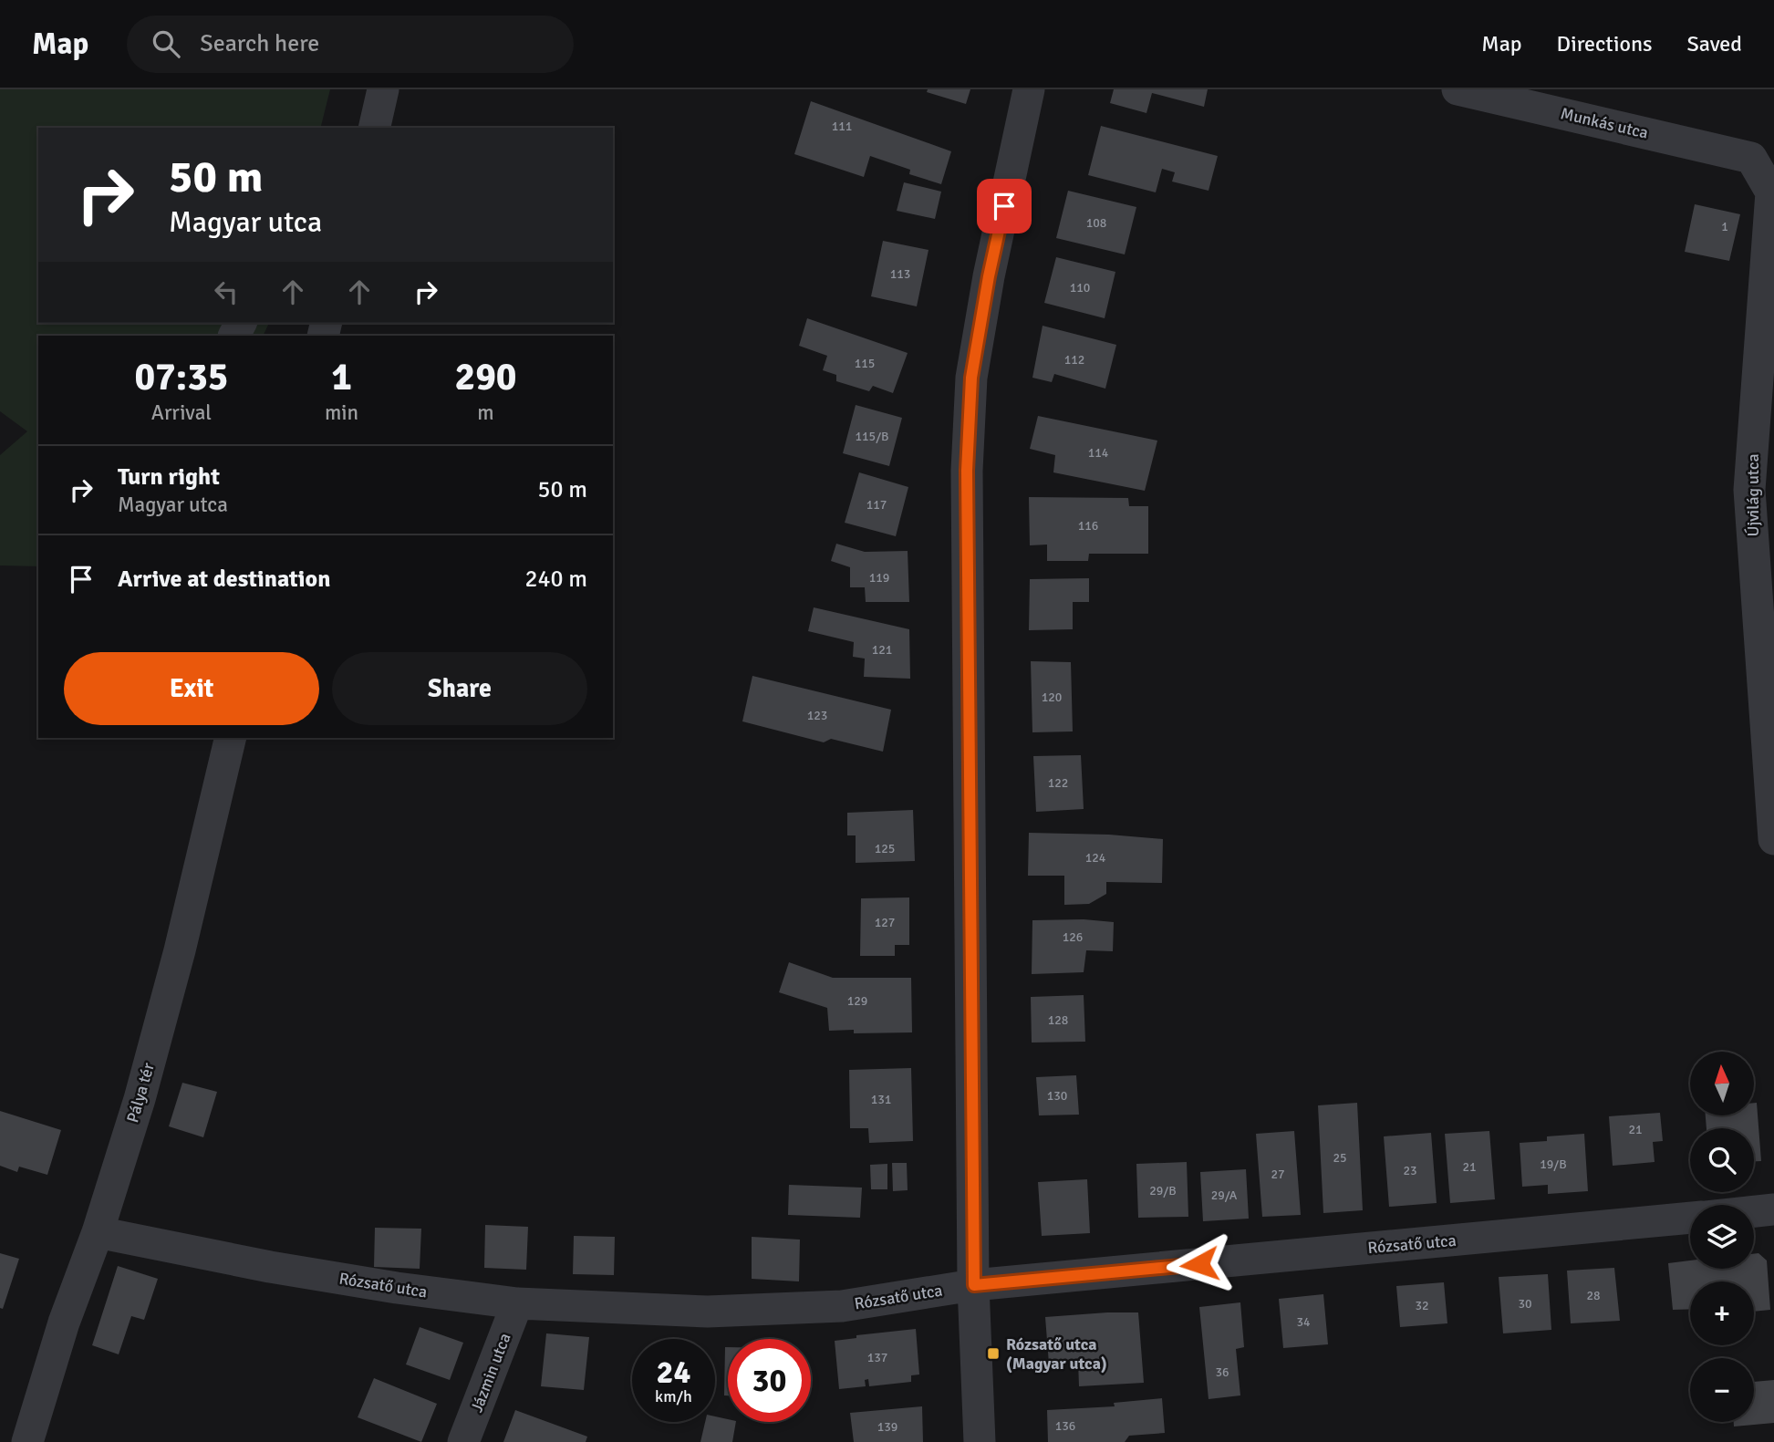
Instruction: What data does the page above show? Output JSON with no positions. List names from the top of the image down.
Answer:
{
  "streets": {
    "street": [
      "Munkás utca",
      "Újvilág utca",
      "Pálya tér",
      "Rózsatő utca",
      "Jázmin utca"
    ]
  },
  "crossings": [
    ["Munkás utca", "Újvilág utca"],
    ["Pálya tér", "Rózsatő utca"],
    ["Rózsatő utca", "Jázmin utca"]
  ],
  "places": {
    "transit": ["Rózsatő utca (Magyar utca)"]
  },
  "house_numbers": [
    "111",
    "108",
    "1",
    "113",
    "110",
    "112",
    "115",
    "115/B",
    "114",
    "117",
    "116",
    "119",
    "121",
    "120",
    "123",
    "122",
    "125",
    "124",
    "127",
    "126",
    "129",
    "128",
    "130",
    "131",
    "21",
    "25",
    "19/B",
    "21",
    "23",
    "27",
    "29/B",
    "29/A",
    "28",
    "30",
    "32",
    "34",
    "137",
    "36",
    "136",
    "139"
  ],
  "north": "top",
  "page": {
    "header": "Map",
    "search": "Search here",
    "nav": ["Map", "Directions", "Saved"],
    "turn": ["50 m", "Magyar utca"],
    "eta": [
      "07:35",
      "Arrival",
      "1",
      "min",
      "290",
      "m"
    ],
    "list": [
      {
        "name": "Turn right",
        "note": "Magyar utca",
        "value": "50 m"
      },
      {
        "name": "Arrive at destination",
        "value": "240 m"
      }
    ],
    "buttons": ["Exit", "Share"],
    "map_buttons": ["+", "−"],
    "speed": "24 km/h",
    "limit": "30"
  }
}
